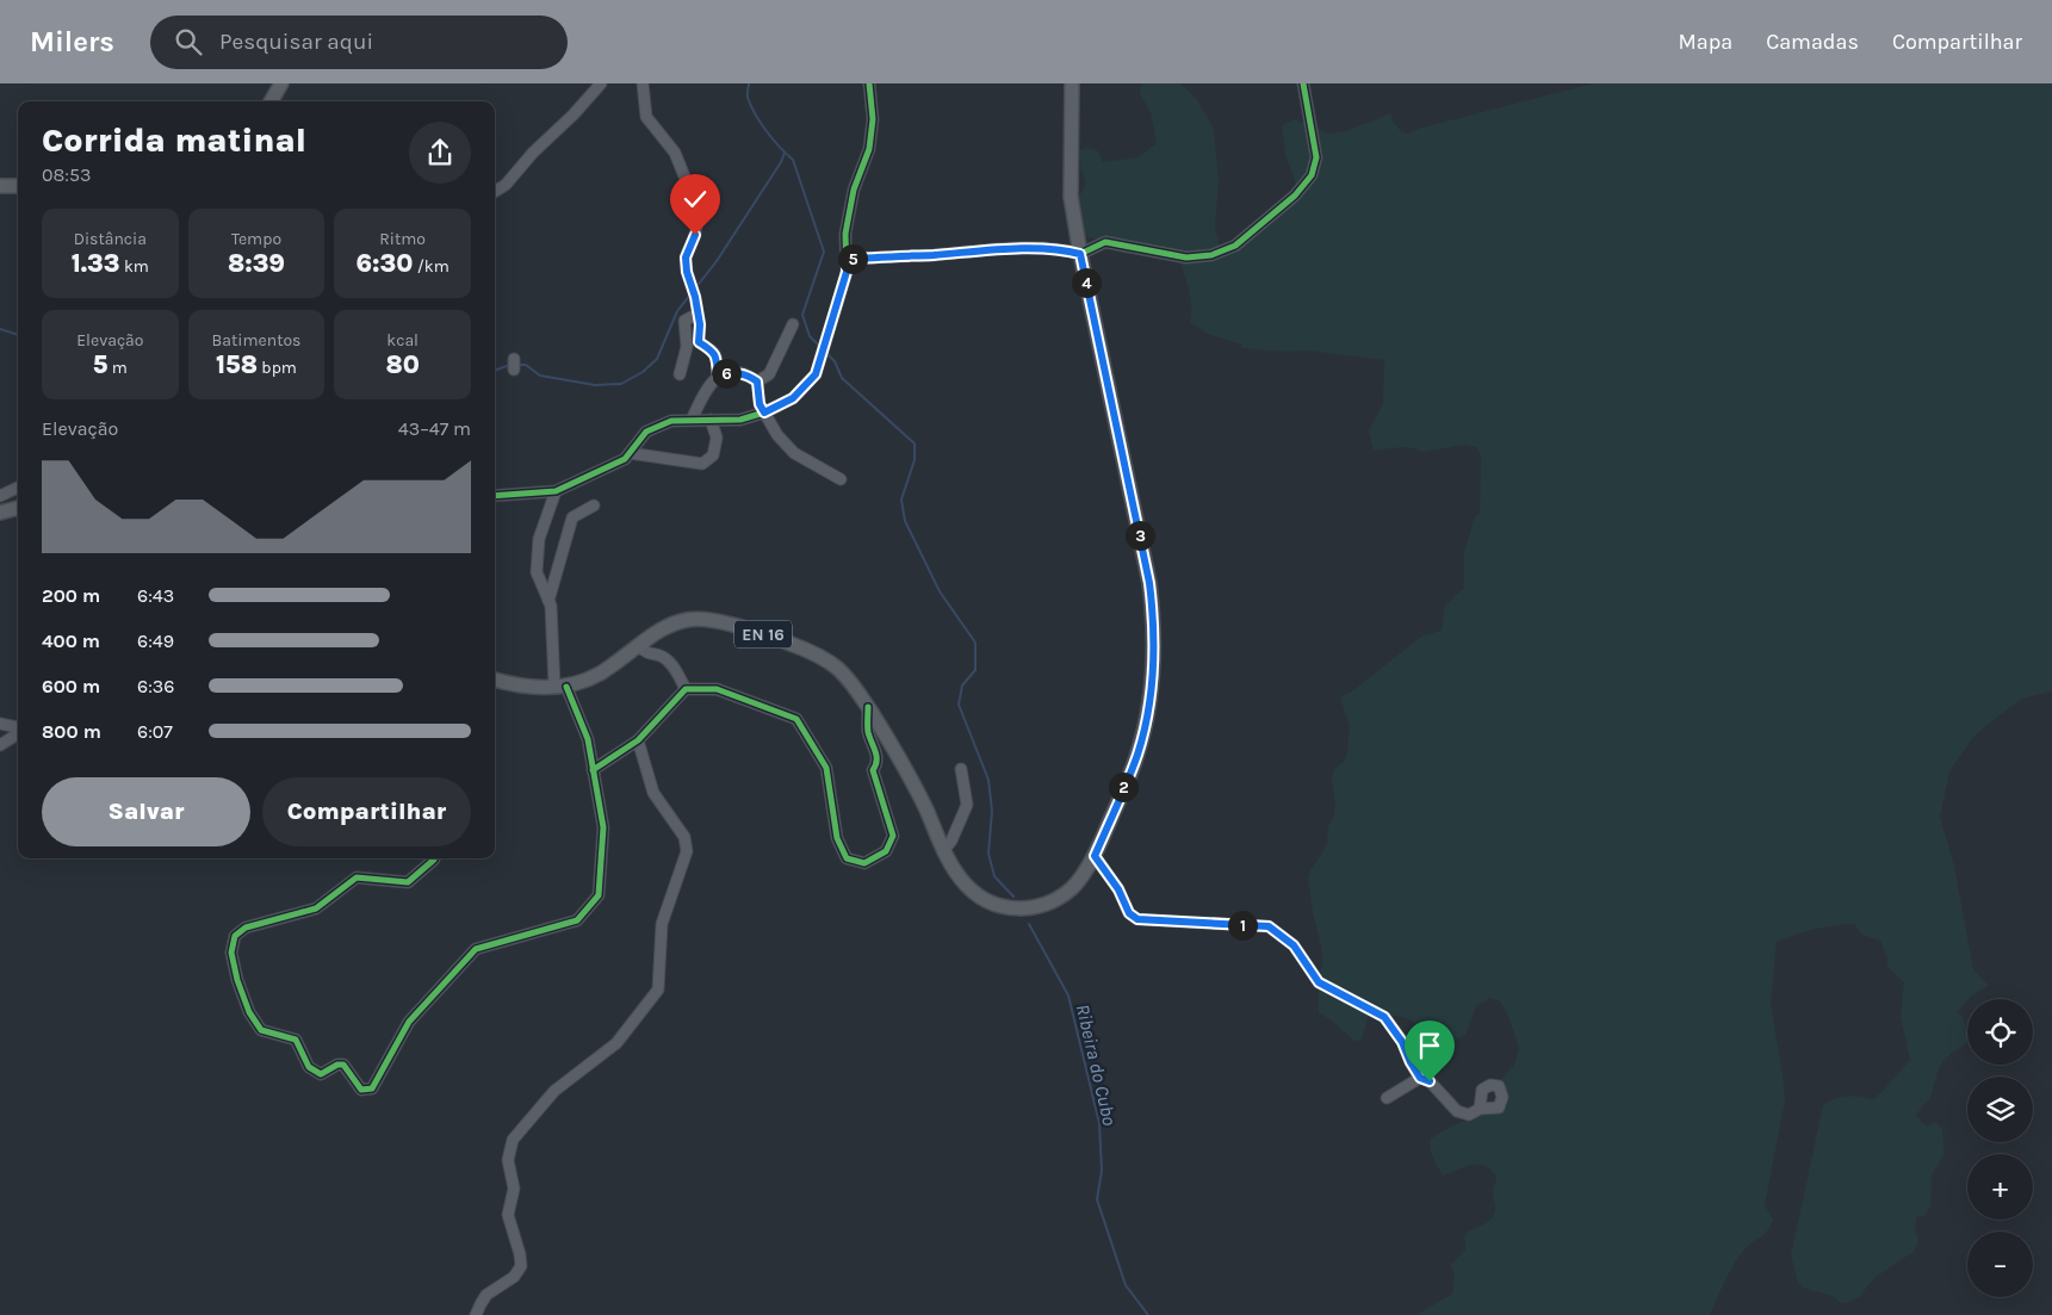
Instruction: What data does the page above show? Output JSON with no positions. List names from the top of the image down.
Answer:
{
  "streets": {
    "main road": ["EN 16"]
  },
  "water": ["Ribeira do Cubo"],
  "page": {
    "header": "Milers",
    "search": "Pesquisar aqui",
    "nav": ["Mapa", "Camadas", "Compartilhar"],
    "heading": ["Corrida matinal", "08:53"],
    "stats": [
      ["Distância", "1.33 km"],
      ["Tempo", "8:39"],
      ["Ritmo", "6:30 /km"],
      ["Elevação", "5 m"],
      ["Batimentos", "158 bpm"],
      ["kcal", "80"]
    ],
    "pins": [
      "5",
      "4",
      "6",
      "3",
      "2",
      "1"
    ],
    "chart": ["Elevação", "43–47 m"],
    "list": [
      {
        "name": "200 m",
        "note": "6:43"
      },
      {
        "name": "400 m",
        "note": "6:49"
      },
      {
        "name": "600 m",
        "note": "6:36"
      },
      {
        "name": "800 m",
        "note": "6:07"
      }
    ],
    "buttons": ["Salvar", "Compartilhar"],
    "map_buttons": ["+", "−"]
  }
}
